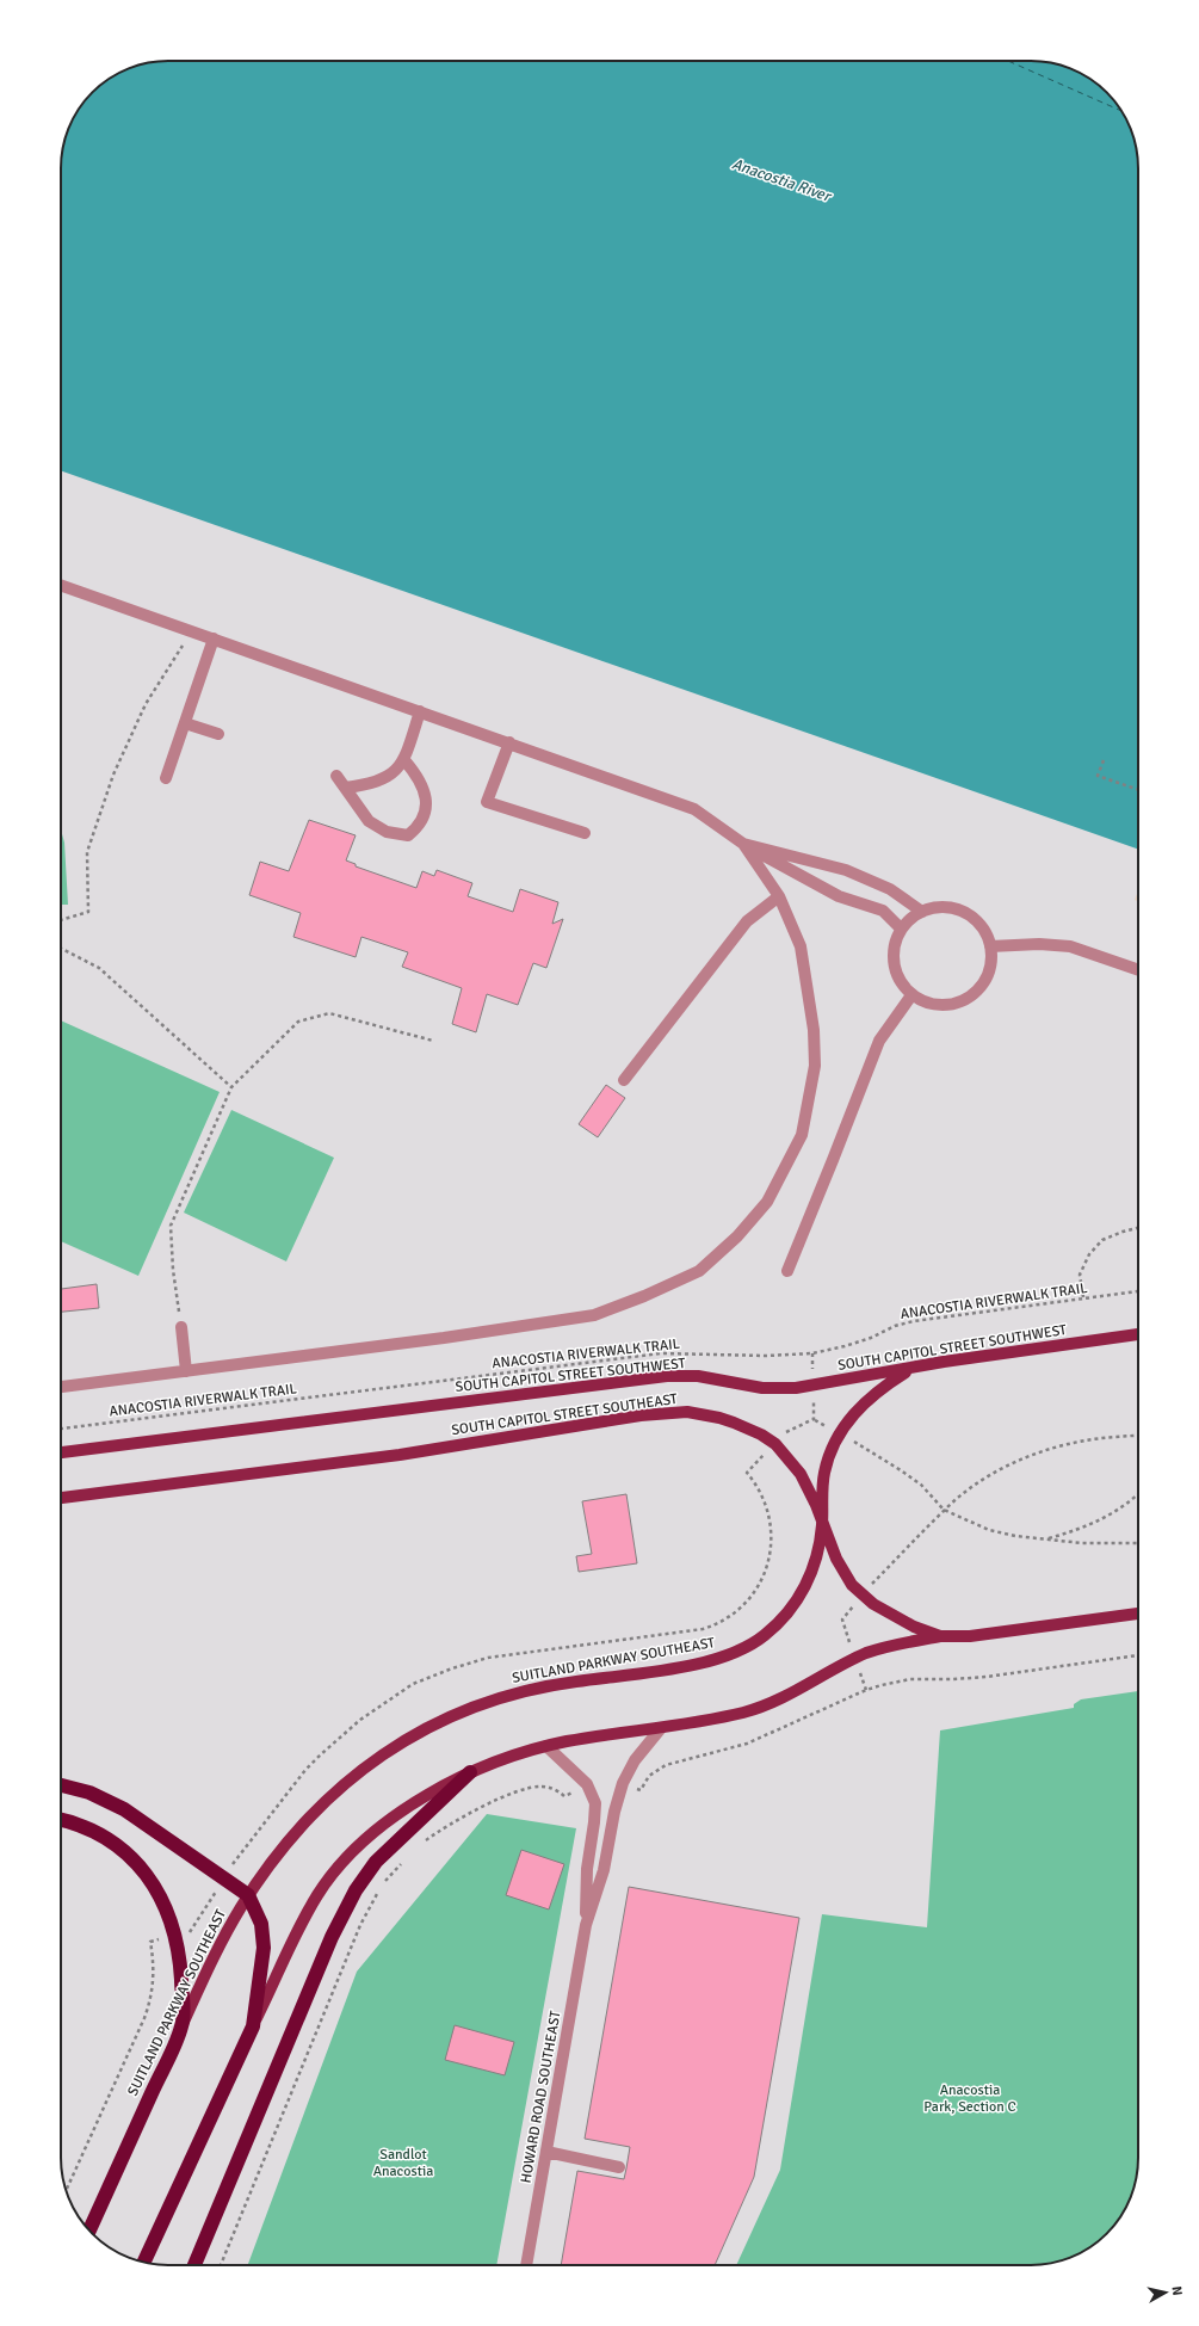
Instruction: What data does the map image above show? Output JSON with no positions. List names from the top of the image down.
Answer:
{
  "streets": {
    "highway": ["SUITLAND PARKWAY SOUTHEAST"],
    "main road": ["SOUTH CAPITOL STREET SOUTHWEST", "SOUTH CAPITOL STREET SOUTHEAST"],
    "street": ["HOWARD ROAD SOUTHEAST"],
    "path": ["ANACOSTIA RIVERWALK TRAIL"]
  },
  "crossings": [
    ["SOUTH CAPITOL STREET SOUTHWEST", "SUITLAND PARKWAY SOUTHEAST"],
    ["SOUTH CAPITOL STREET SOUTHEAST", "SUITLAND PARKWAY SOUTHEAST"]
  ],
  "water": ["Anacostia River"],
  "parks": ["Anacostia Park, Section C", "Sandlot Anacostia"],
  "north": "right"
}
